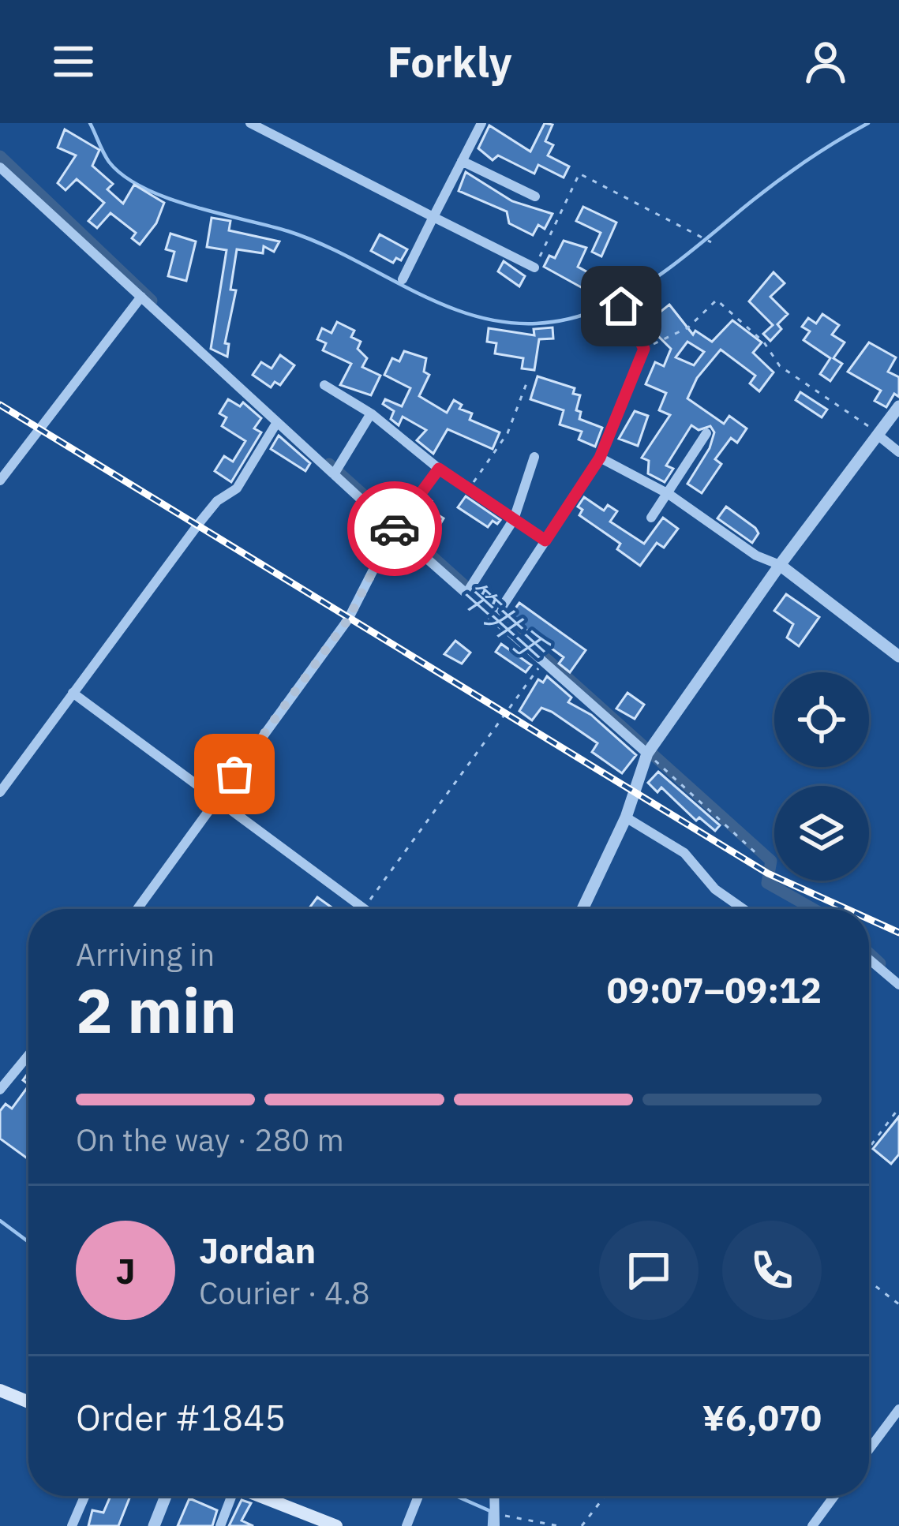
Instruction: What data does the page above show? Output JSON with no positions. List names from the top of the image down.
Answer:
{
  "water": ["竿井手"],
  "page": {
    "header": "Forkly",
    "heading": ["2 min", "Arriving in", "09:07–09:12"],
    "panel": [
      "Jordan",
      "Courier · 4.8",
      "Order #1845",
      "¥6,070"
    ],
    "bar": "On the way · 280 m",
    "round": "J"
  }
}
